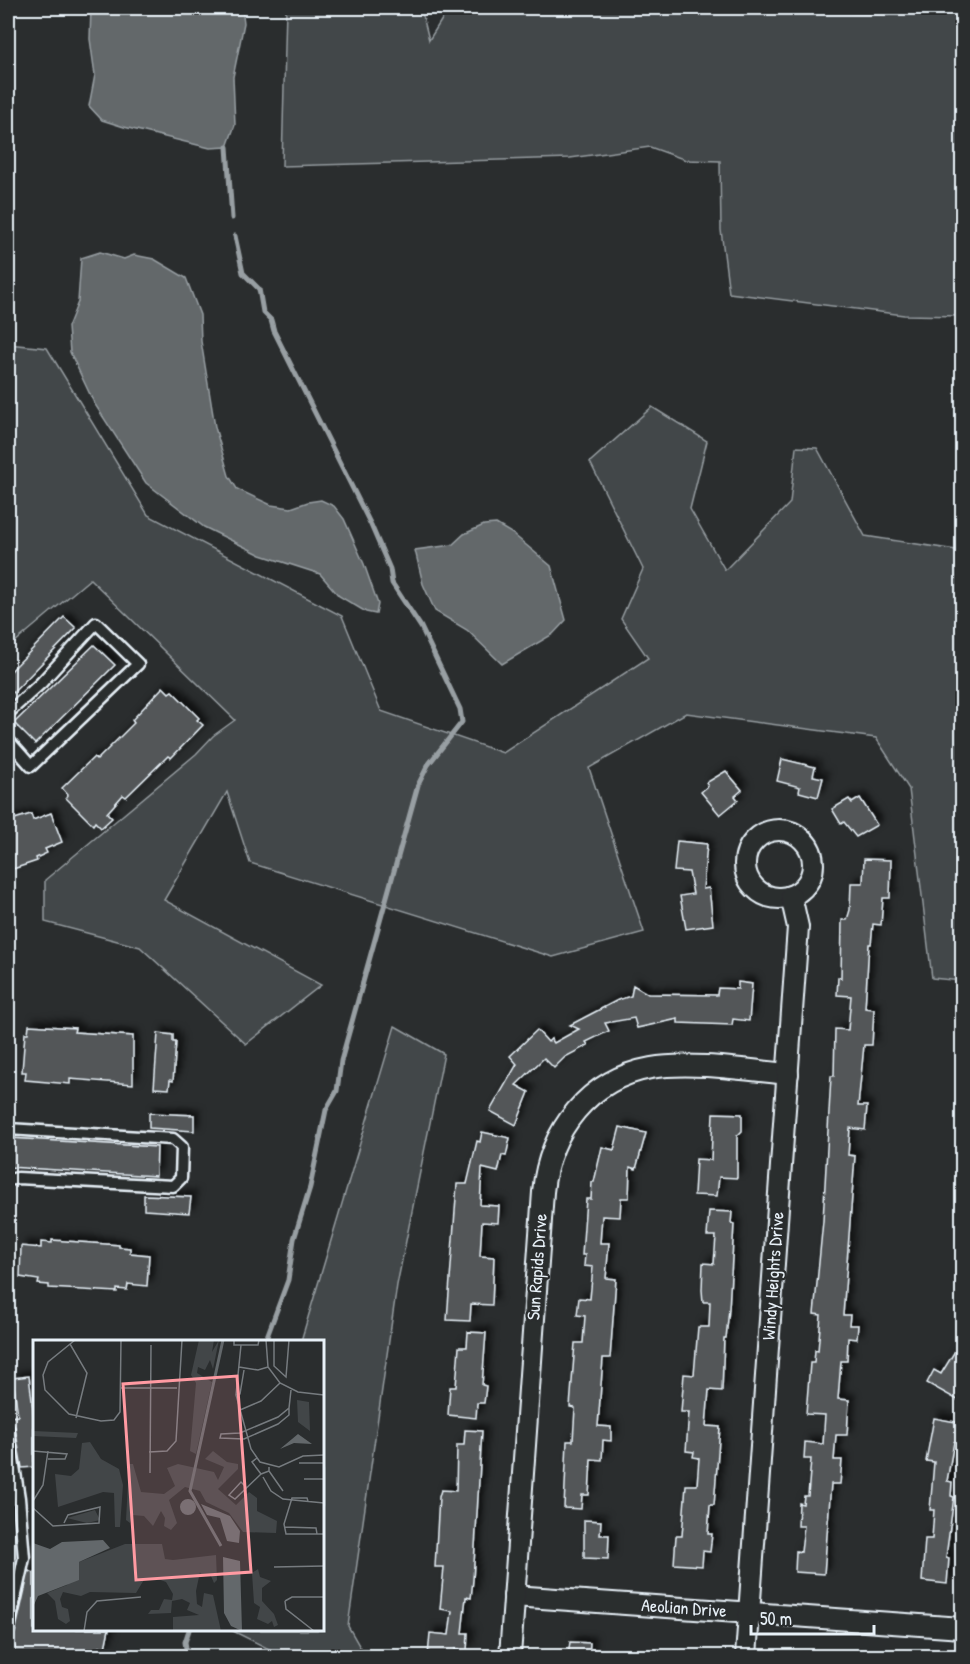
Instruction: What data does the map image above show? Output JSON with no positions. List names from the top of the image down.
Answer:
{
  "streets": {
    "street": ["Sun Rapids Drive", "Windy Heights Drive", "Aeolian Drive"]
  },
  "crossings": [
    ["Sun Rapids Drive", "Windy Heights Drive"],
    ["Sun Rapids Drive", "Aeolian Drive"],
    ["Windy Heights Drive", "Aeolian Drive"]
  ],
  "scale_bar": "50 m"
}
